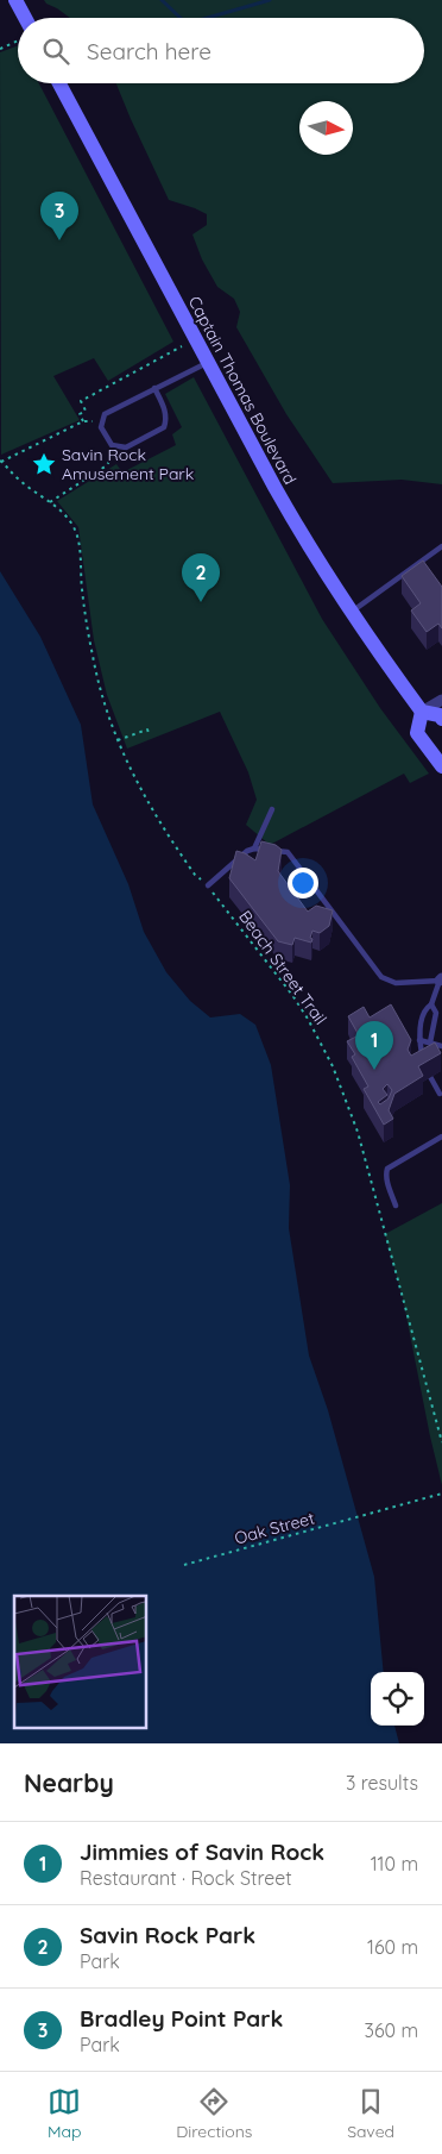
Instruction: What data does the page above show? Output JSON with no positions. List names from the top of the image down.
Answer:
{
  "streets": {
    "main road": ["Captain Thomas Boulevard"],
    "path": ["Beach Street Trail", "Oak Street"]
  },
  "places": {
    "place": ["Savin Rock Amusement Park"]
  },
  "north": "right",
  "page": {
    "search": "Search here",
    "pins": ["3", "2", "1"],
    "heading": ["Nearby", "3 results"],
    "list": [
      {
        "mark": "1",
        "name": "Jimmies of Savin Rock",
        "note": "Restaurant · Rock Street",
        "value": "110 m"
      },
      {
        "mark": "2",
        "name": "Savin Rock Park",
        "note": "Park",
        "value": "160 m"
      },
      {
        "mark": "3",
        "name": "Bradley Point Park",
        "note": "Park",
        "value": "360 m"
      }
    ],
    "nav": ["Map", "Directions", "Saved"]
  }
}
